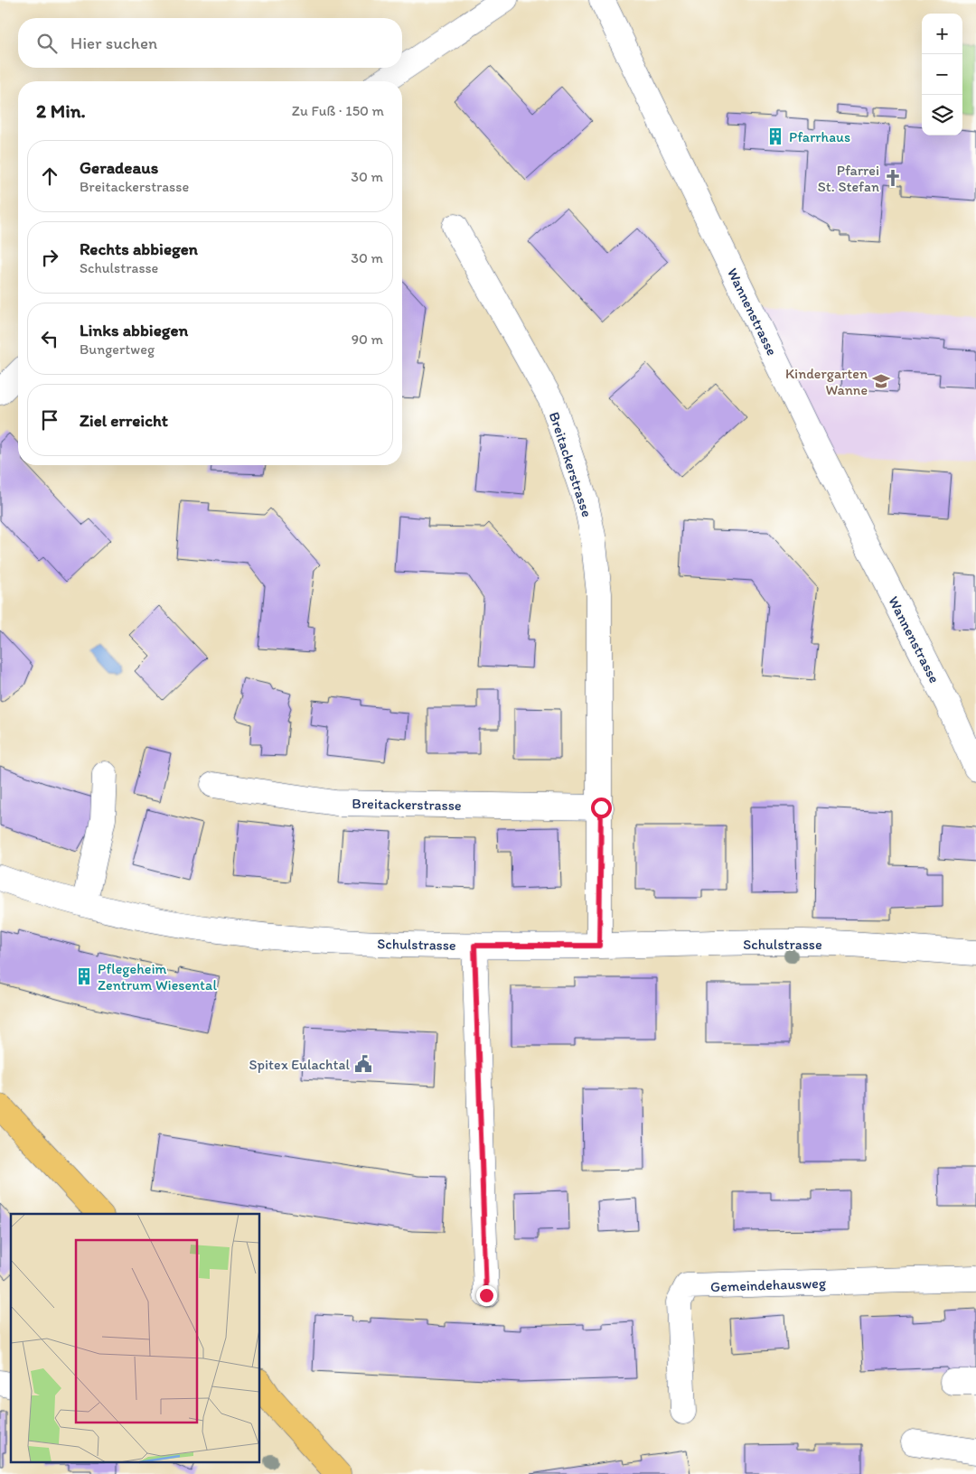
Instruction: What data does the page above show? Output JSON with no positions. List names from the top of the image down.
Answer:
{
  "streets": {
    "street": [
      "Wannenstrasse",
      "Breitackerstrasse",
      "Schulstrasse",
      "Gemeindehausweg"
    ]
  },
  "crossings": [
    ["Breitackerstrasse", "Schulstrasse"]
  ],
  "places": {
    "building": ["Pfarrhaus", "Pflegeheim Zentrum Wiesental"],
    "church": ["Pfarrei St. Stefan"],
    "school or university": ["Kindergarten Wanne"],
    "public building": ["Spitex Eulachtal"]
  },
  "page": {
    "map_buttons": ["+", "−"],
    "search": "Hier suchen",
    "heading": ["2 Min.", "Zu Fuß · 150 m"],
    "list": [
      ["Geradeaus", "Breitackerstrasse", "30 m"],
      ["Rechts abbiegen", "Schulstrasse", "30 m"],
      ["Links abbiegen", "Bungertweg", "90 m"],
      "Ziel erreicht"
    ]
  }
}
